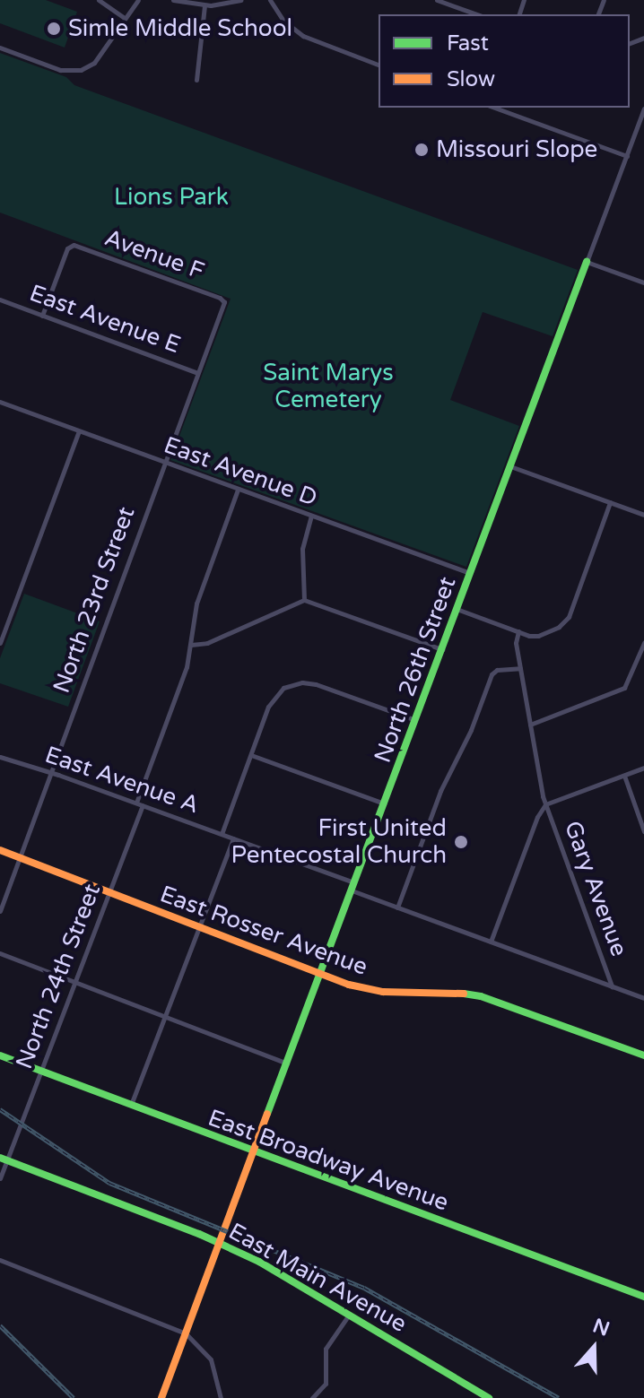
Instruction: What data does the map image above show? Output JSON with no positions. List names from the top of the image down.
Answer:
{
  "streets": {
    "street": [
      "Avenue F",
      "East Avenue E",
      "East Avenue D",
      "North 23rd Street",
      "North 26th Street",
      "East Avenue A",
      "Gary Avenue",
      "East Rosser Avenue",
      "North 24th Street",
      "East Broadway Avenue",
      "East Main Avenue"
    ]
  },
  "crossings": [
    ["Avenue F", "East Avenue E"],
    ["Avenue F", "North 23rd Street"],
    ["East Avenue E", "North 23rd Street"],
    ["East Avenue D", "North 23rd Street"],
    ["East Avenue D", "North 26th Street"],
    ["North 23rd Street", "East Avenue A"],
    ["North 23rd Street", "East Rosser Avenue"],
    ["North 26th Street", "East Avenue A"],
    ["North 26th Street", "East Rosser Avenue"],
    ["North 26th Street", "East Broadway Avenue"],
    ["North 26th Street", "East Main Avenue"],
    ["East Avenue A", "Gary Avenue"],
    ["East Avenue A", "North 24th Street"],
    ["East Rosser Avenue", "North 24th Street"],
    ["North 24th Street", "East Broadway Avenue"],
    ["North 24th Street", "East Main Avenue"]
  ],
  "parks": ["Lions Park", "Saint Marys Cemetery"],
  "places": ["Simle Middle School", "Missouri Slope", "First United Pentecostal Church"],
  "legend": ["Fast", "Slow"],
  "north": "top"
}
